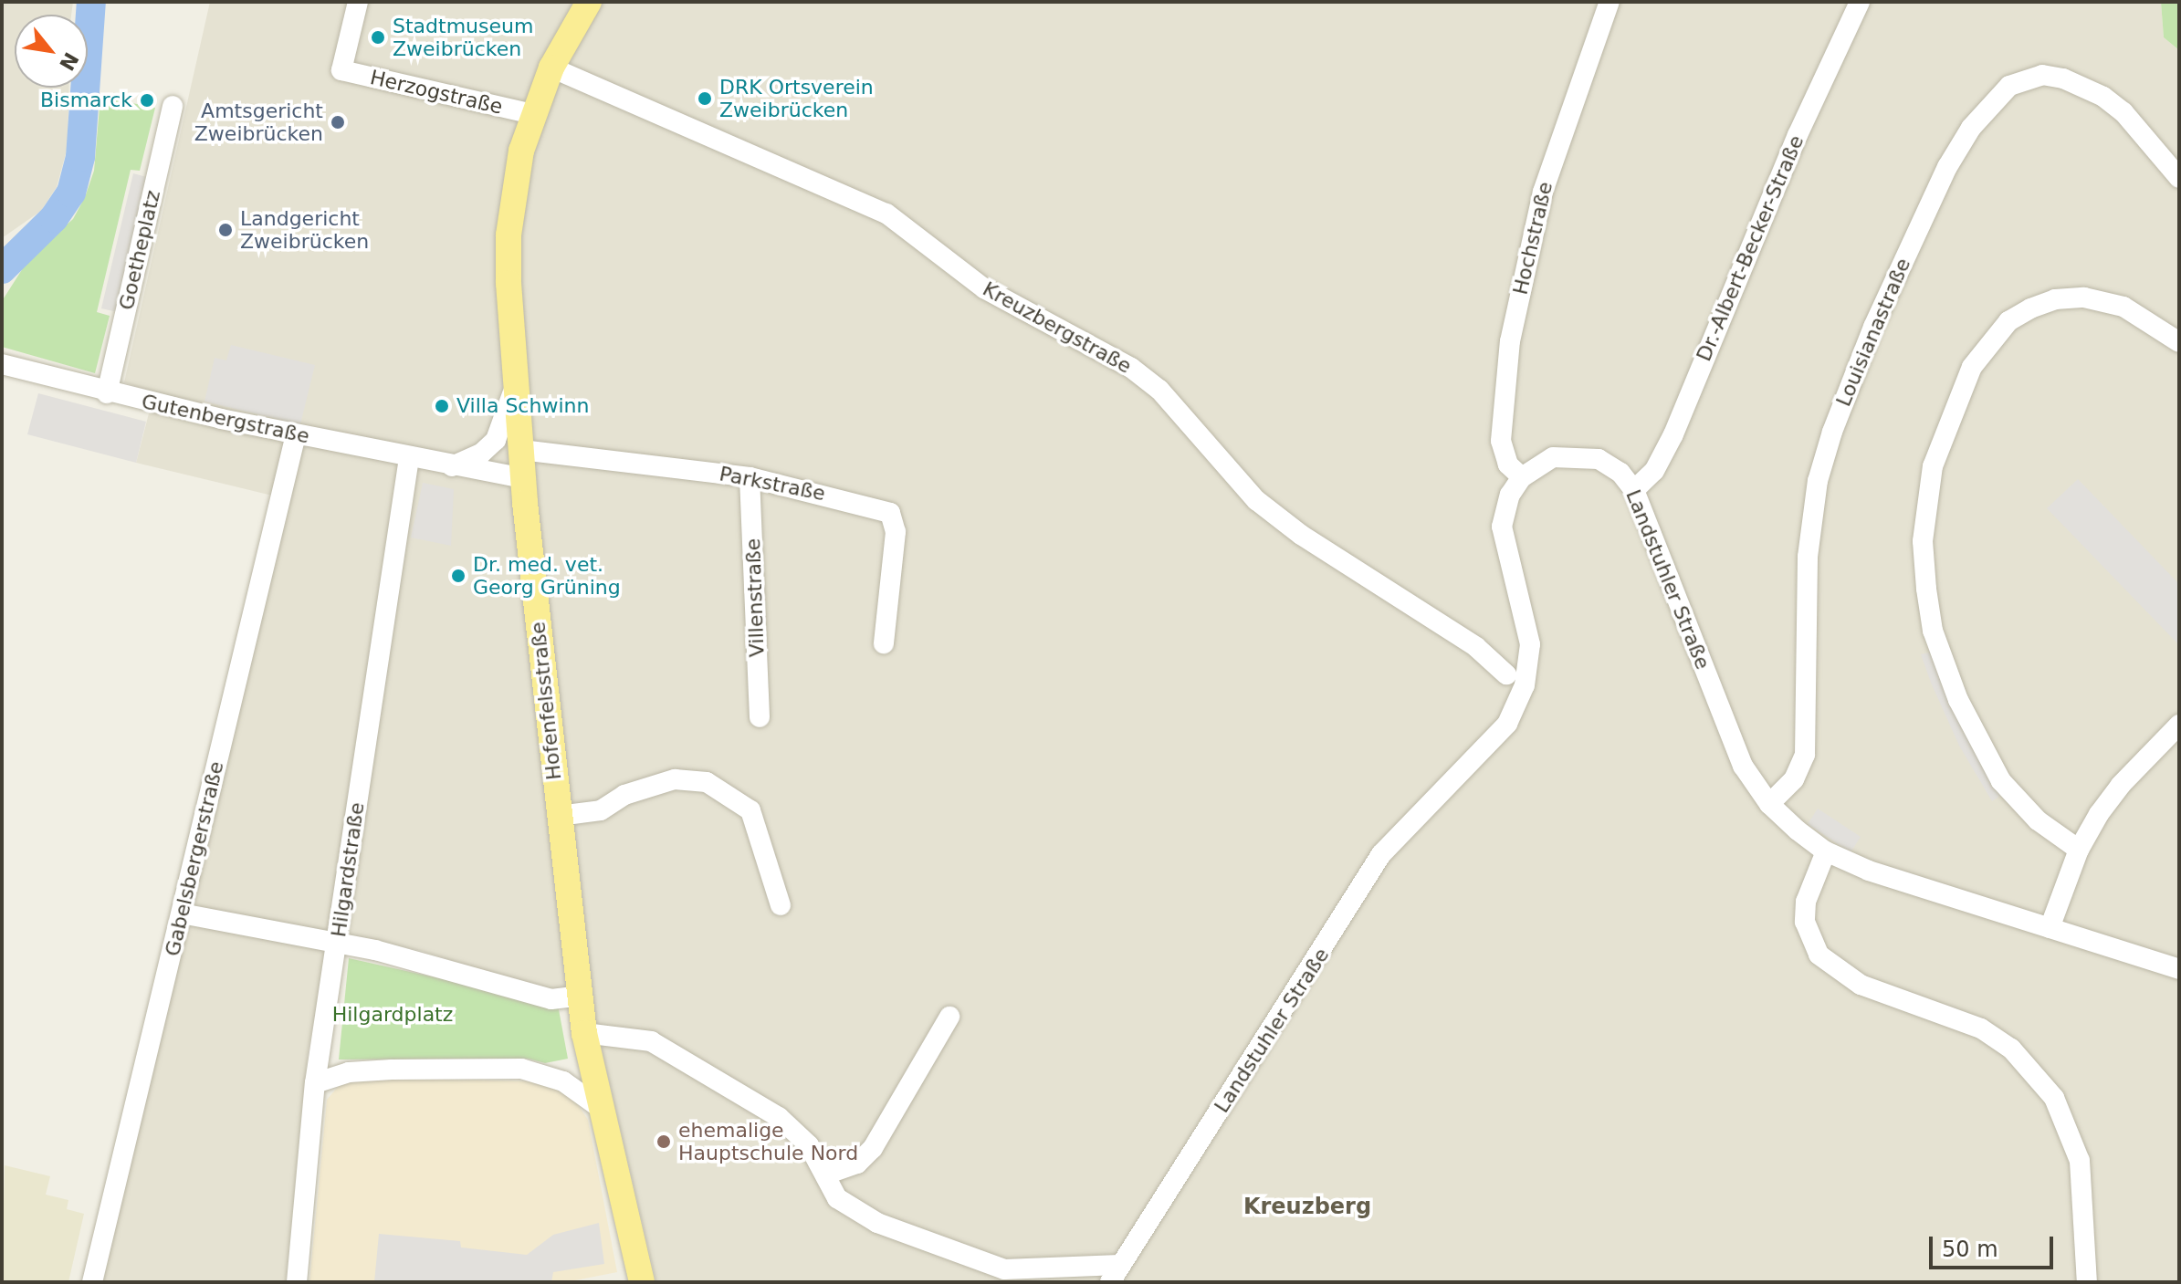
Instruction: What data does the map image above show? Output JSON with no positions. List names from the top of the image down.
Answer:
{
  "streets": {
    "main road": ["Hofenfelsstraße"],
    "street": [
      "Herzogstraße",
      "Hochstraße",
      "Dr.-Albert-Becker-Straße",
      "Goetheplatz",
      "Kreuzbergstraße",
      "Louisianastraße",
      "Gutenbergstraße",
      "Parkstraße",
      "Landstuhler Straße",
      "Villenstraße",
      "Gabelsbergerstraße",
      "Hilgardstraße"
    ]
  },
  "crossings": [
    ["Herzogstraße", "Hofenfelsstraße"],
    ["Hochstraße", "Landstuhler Straße"],
    ["Dr.-Albert-Becker-Straße", "Landstuhler Straße"],
    ["Goetheplatz", "Gutenbergstraße"],
    ["Kreuzbergstraße", "Hofenfelsstraße"],
    ["Louisianastraße", "Landstuhler Straße"],
    ["Gutenbergstraße", "Hofenfelsstraße"],
    ["Gutenbergstraße", "Gabelsbergerstraße"],
    ["Gutenbergstraße", "Hilgardstraße"],
    ["Parkstraße", "Villenstraße"],
    ["Parkstraße", "Hofenfelsstraße"]
  ],
  "districts": ["Kreuzberg"],
  "parks": ["Hilgardplatz"],
  "places": [
    "Stadtmuseum Zweibrücken",
    "DRK Ortsverein Zweibrücken",
    "Bismarck",
    "Amtsgericht Zweibrücken",
    "Landgericht Zweibrücken",
    "Villa Schwinn",
    "Dr. med. vet. Georg Grüning",
    "ehemalige Hauptschule Nord"
  ],
  "scale_bar": "50 m",
  "north": "bottom right"
}
